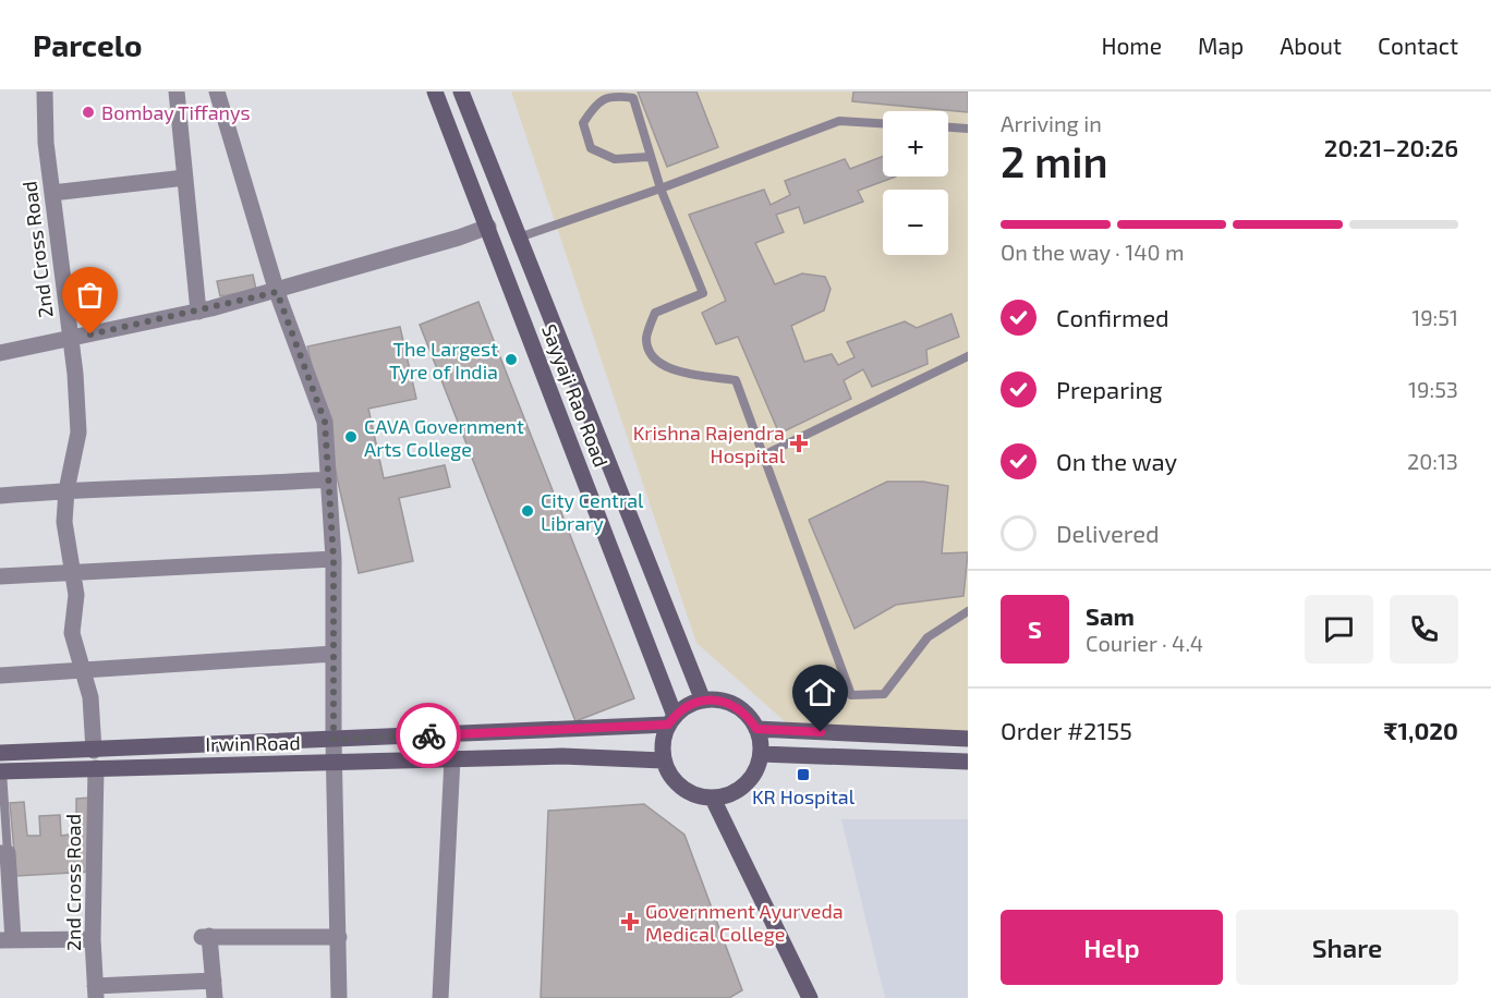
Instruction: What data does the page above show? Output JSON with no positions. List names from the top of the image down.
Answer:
{
  "streets": {
    "main road": ["Sayyaji Rao Road", "Irwin Road"],
    "street": ["2nd Cross Road"]
  },
  "crossings": [
    ["2nd Cross Road", "Irwin Road"],
    ["Sayyaji Rao Road", "Irwin Road"]
  ],
  "places": {
    "other": [
      "Bombay Tiffanys",
      "The Largest Tyre of India",
      "CAVA Government Arts College",
      "City Central Library"
    ],
    "health": ["Krishna Rajendra Hospital", "Government Ayurveda Medical College"],
    "transit": ["KR Hospital"]
  },
  "page": {
    "header": "Parcelo",
    "nav": [
      "Home",
      "Map",
      "About",
      "Contact"
    ],
    "heading": ["2 min", "Arriving in", "20:21–20:26"],
    "panel": [
      "Sam",
      "Courier · 4.4",
      "Order #2155",
      "₹1,020"
    ],
    "map_buttons": ["+", "−"],
    "bar": "On the way · 140 m",
    "list": [
      ["Confirmed", "19:51"],
      ["Preparing", "19:53"],
      ["On the way", "20:13"],
      "Delivered"
    ],
    "round": "S",
    "buttons": ["Help", "Share"]
  }
}
